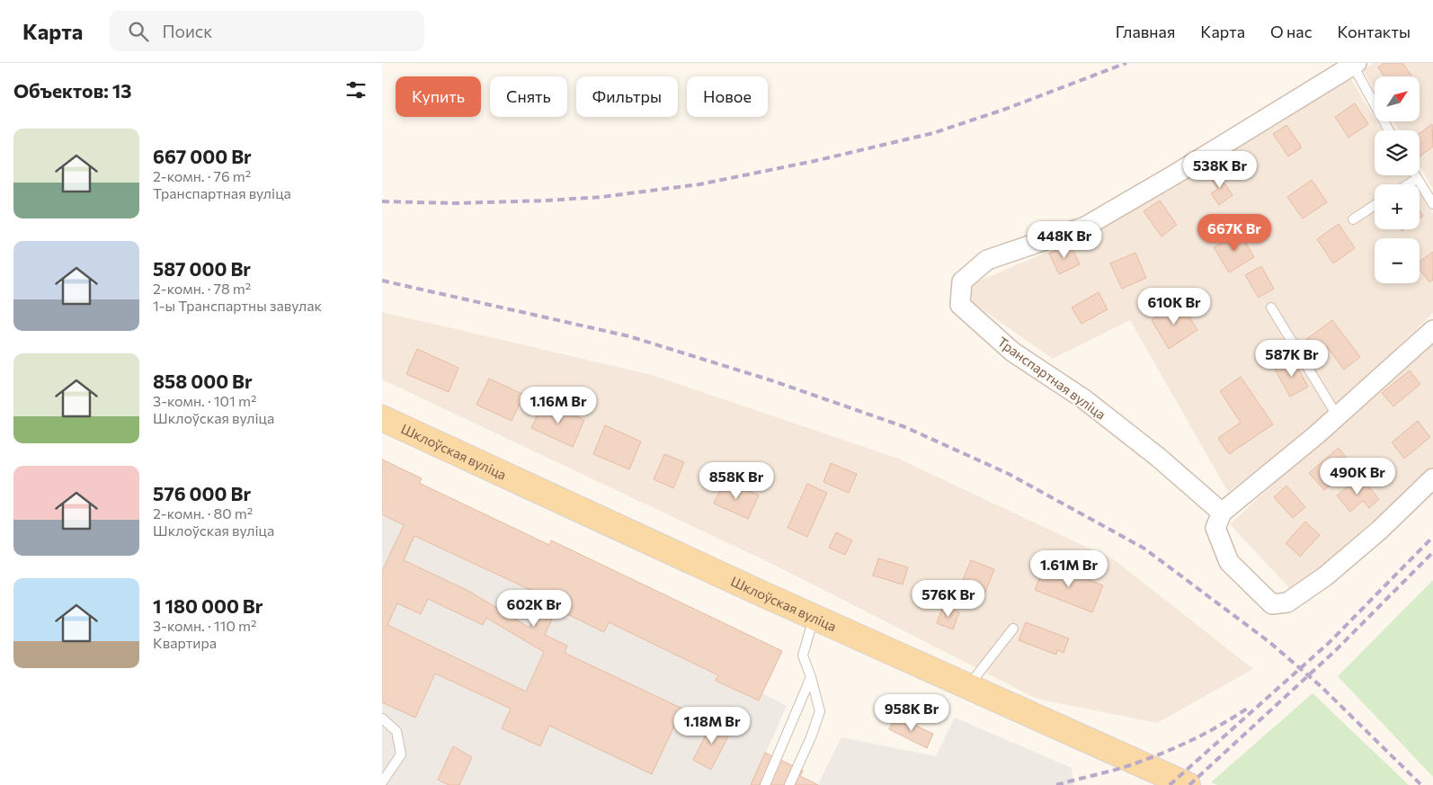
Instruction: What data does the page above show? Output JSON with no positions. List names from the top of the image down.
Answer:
{
  "streets": {
    "main road": ["Шклоўская вуліца"],
    "street": ["Транспартная вуліца"]
  },
  "north": "top right",
  "page": {
    "header": "Карта",
    "search": "Поиск",
    "nav": [
      "Главная",
      "Карта",
      "О нас",
      "Контакты"
    ],
    "heading": "Объектов: 13",
    "map_buttons": ["+", "−"],
    "chip": [
      "Купить",
      "Снять",
      "Фильтры",
      "Новое"
    ],
    "list": [
      {
        "name": "667 000 Br",
        "note": "2-комн. · 76 m² · Транспартная вуліца"
      },
      {
        "name": "587 000 Br",
        "note": "2-комн. · 78 m² · 1-ы Транспартны завулак"
      },
      {
        "name": "858 000 Br",
        "note": "3-комн. · 101 m² · Шклоўская вуліца"
      },
      {
        "name": "576 000 Br",
        "note": "2-комн. · 80 m² · Шклоўская вуліца"
      },
      {
        "name": "1 180 000 Br",
        "note": "3-комн. · 110 m² · Квартира"
      }
    ],
    "price": [
      "538K Br",
      "667K Br",
      "448K Br",
      "610K Br",
      "587K Br",
      "1.16M Br",
      "490K Br",
      "858K Br",
      "1.61M Br",
      "576K Br",
      "602K Br",
      "958K Br",
      "1.18M Br"
    ]
  }
}
